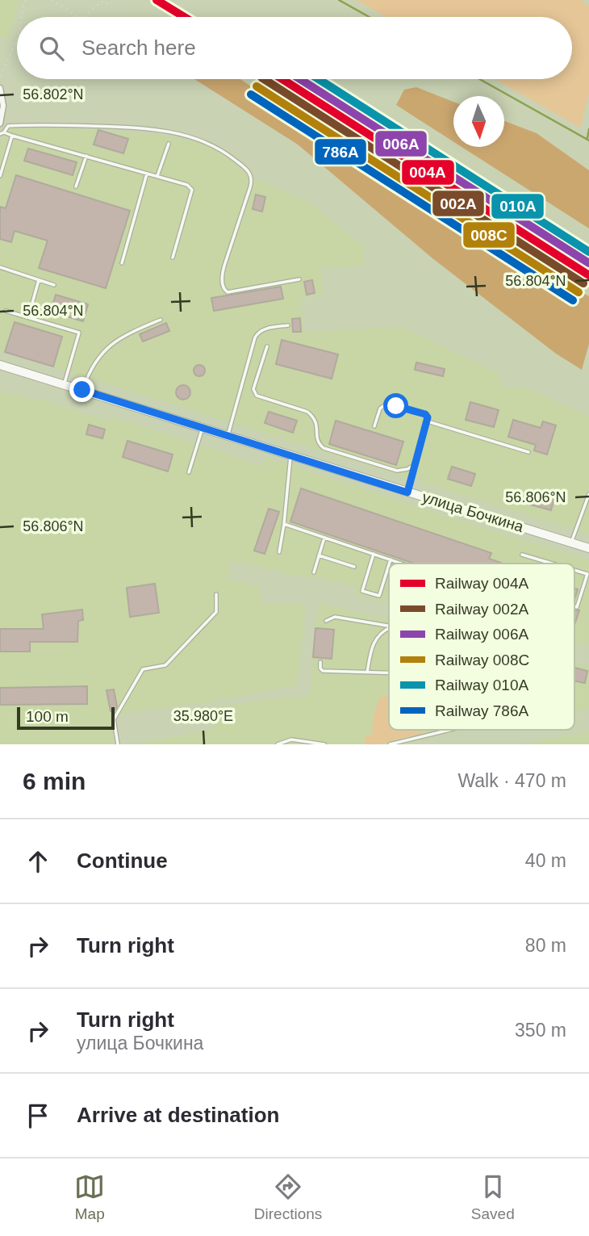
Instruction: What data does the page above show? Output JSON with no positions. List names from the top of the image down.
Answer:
{
  "streets": {
    "street": ["улица Бочкина"]
  },
  "lines": [
    "rail line 004А",
    "rail line 002А",
    "rail line 006А",
    "rail line 010А",
    "rail line 008С",
    "rail line 786А"
  ],
  "legend": [
    "Railway 004А",
    "Railway 002А",
    "Railway 006А",
    "Railway 008С",
    "Railway 010А",
    "Railway 786А"
  ],
  "scale_bar": "100 m",
  "north": "bottom",
  "page": {
    "search": "Search here",
    "scale": "100 m",
    "heading": ["6 min", "Walk · 470 m"],
    "list": [
      ["Continue", "40 m"],
      ["Turn right", "80 m"],
      ["Turn right", "улица Бочкина", "350 m"],
      "Arrive at destination"
    ],
    "nav": ["Map", "Directions", "Saved"]
  },
  "coordinates": [
    "56.802°N",
    "56.804°N",
    "56.806°N",
    "35.980°E"
  ]
}
